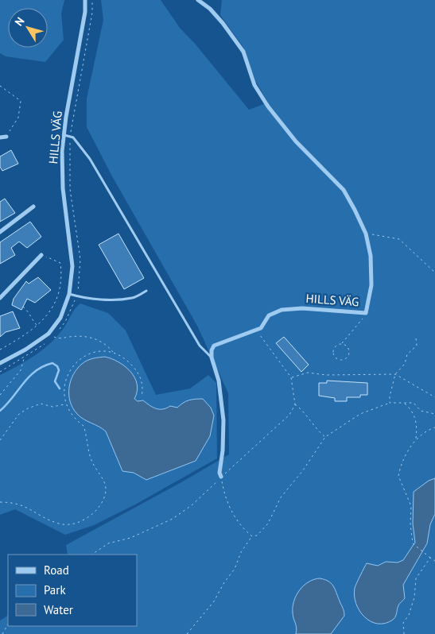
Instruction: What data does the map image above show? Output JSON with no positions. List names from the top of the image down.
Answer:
{
  "streets": {
    "street": ["HILLS VÄG"]
  },
  "legend": ["Road", "Park", "Water"],
  "north": "top left"
}
